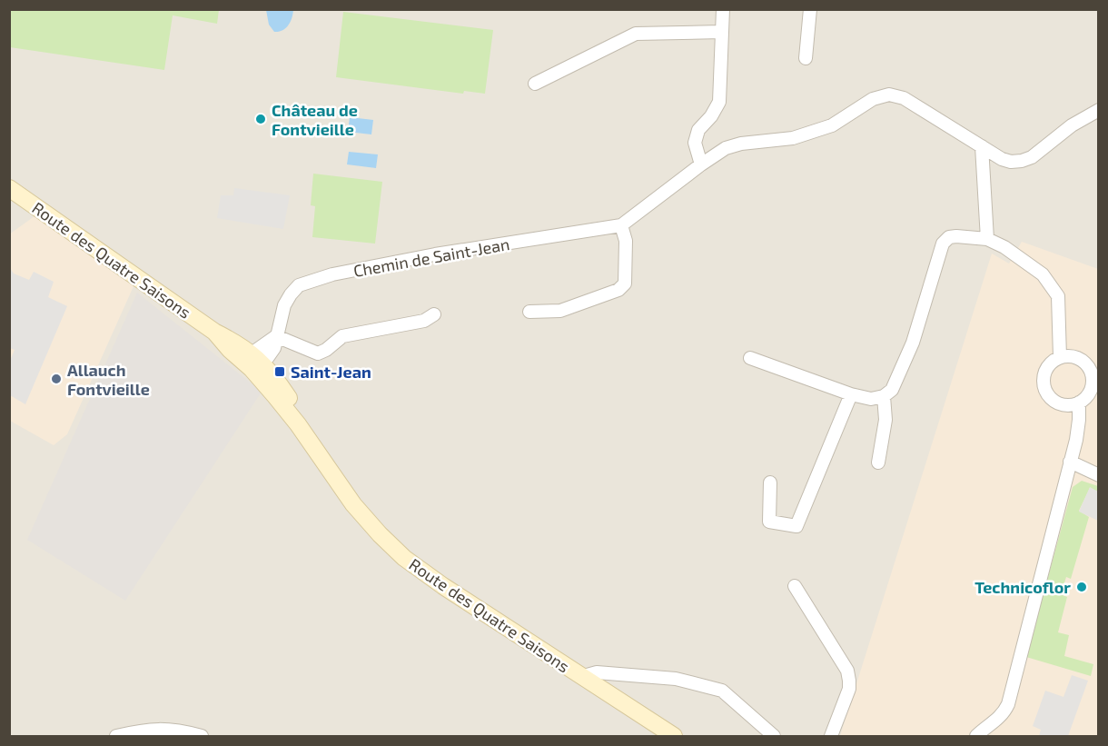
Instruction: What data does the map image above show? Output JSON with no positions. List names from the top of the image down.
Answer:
{
  "streets": {
    "main road": ["Route des Quatre Saisons"],
    "street": ["Chemin de Saint-Jean"]
  },
  "crossings": [
    ["Chemin de Saint-Jean", "Route des Quatre Saisons"]
  ],
  "places": {
    "other": ["Château de Fontvieille", "Allauch Fontvieille", "Technicoflor"],
    "transit": ["Saint-Jean"]
  }
}
